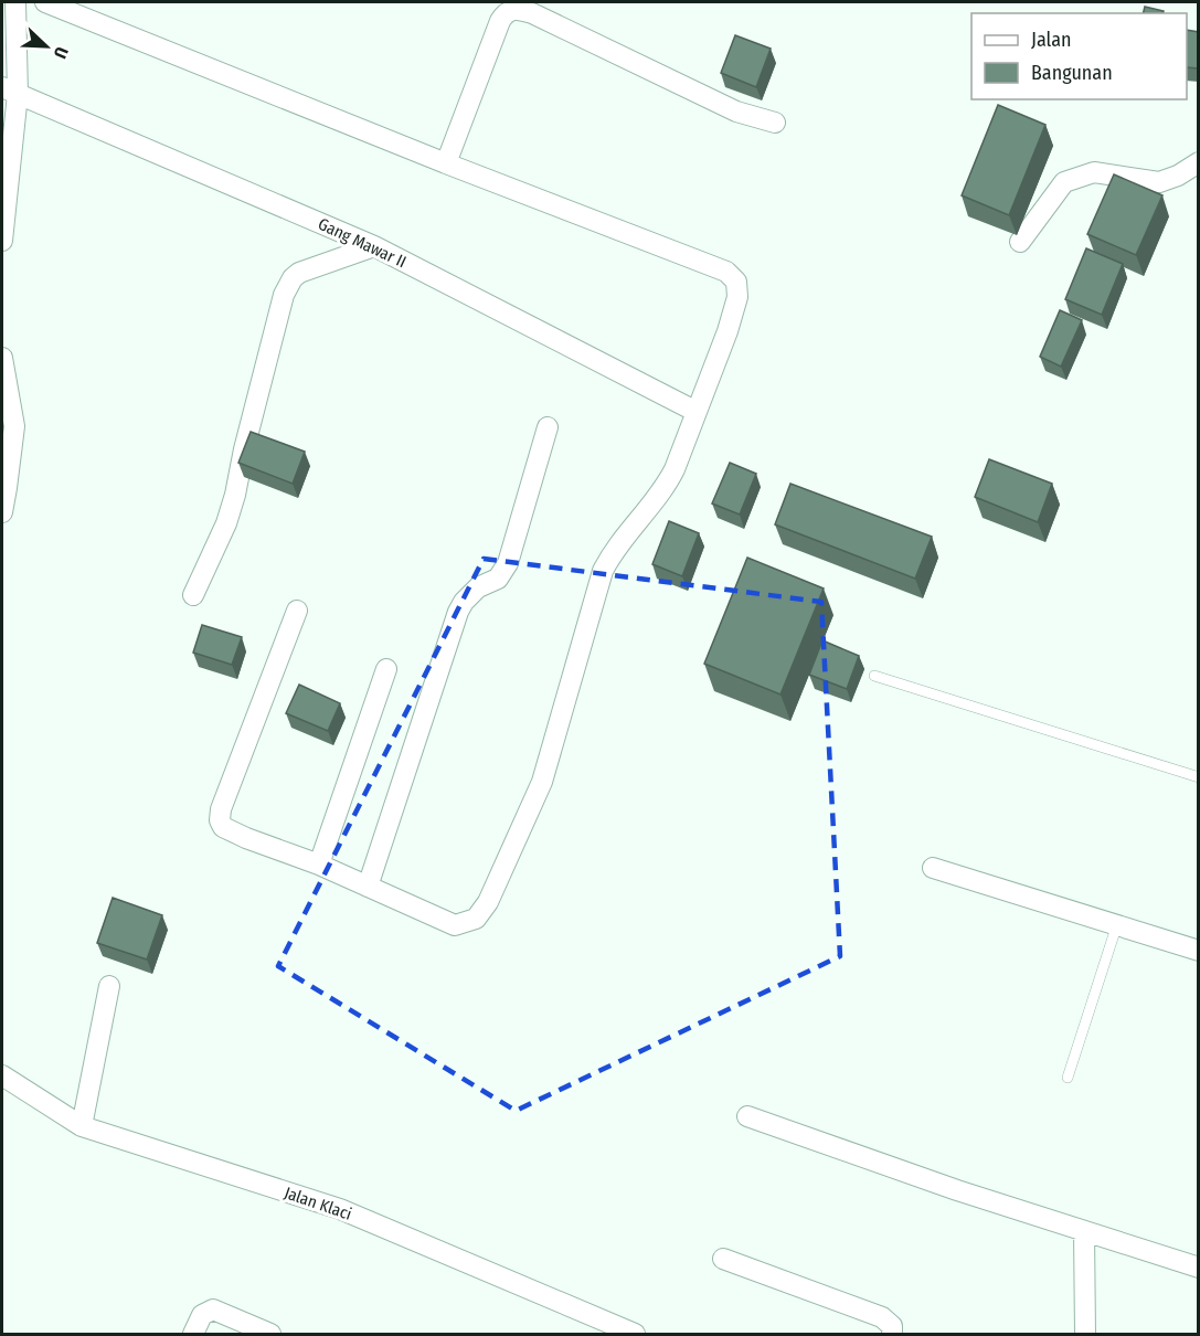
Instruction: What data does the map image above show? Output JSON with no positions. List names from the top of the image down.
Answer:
{
  "streets": {
    "street": ["Gang Mawar II", "Jalan Klaci"]
  },
  "legend": ["Jalan", "Bangunan"],
  "north": "bottom right"
}
